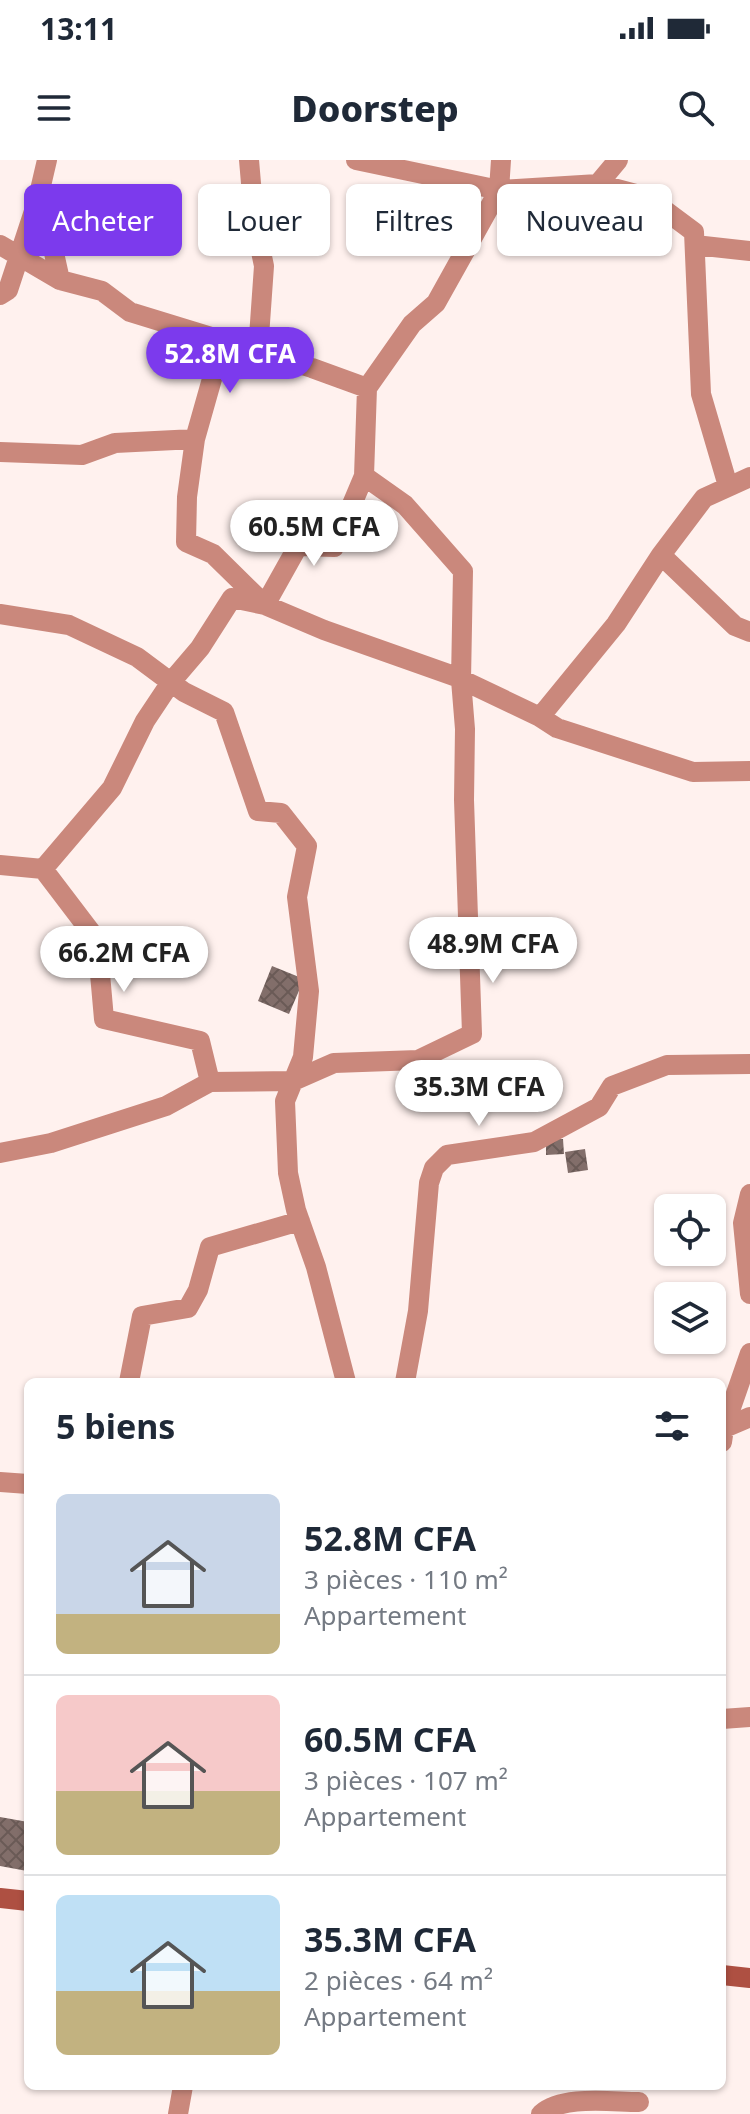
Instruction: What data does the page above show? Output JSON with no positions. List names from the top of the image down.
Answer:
{
  "page": {
    "status": "13:11",
    "header": "Doorstep",
    "chip": [
      "Acheter",
      "Louer",
      "Filtres",
      "Nouveau"
    ],
    "price": [
      "52.8M CFA",
      "60.5M CFA",
      "48.9M CFA",
      "66.2M CFA",
      "35.3M CFA"
    ],
    "heading": "5 biens",
    "list": [
      {
        "name": "52.8M CFA",
        "note": "3 pièces · 110 m² · Appartement"
      },
      {
        "name": "60.5M CFA",
        "note": "3 pièces · 107 m² · Appartement"
      },
      {
        "name": "35.3M CFA",
        "note": "2 pièces · 64 m² · Appartement"
      }
    ]
  }
}
